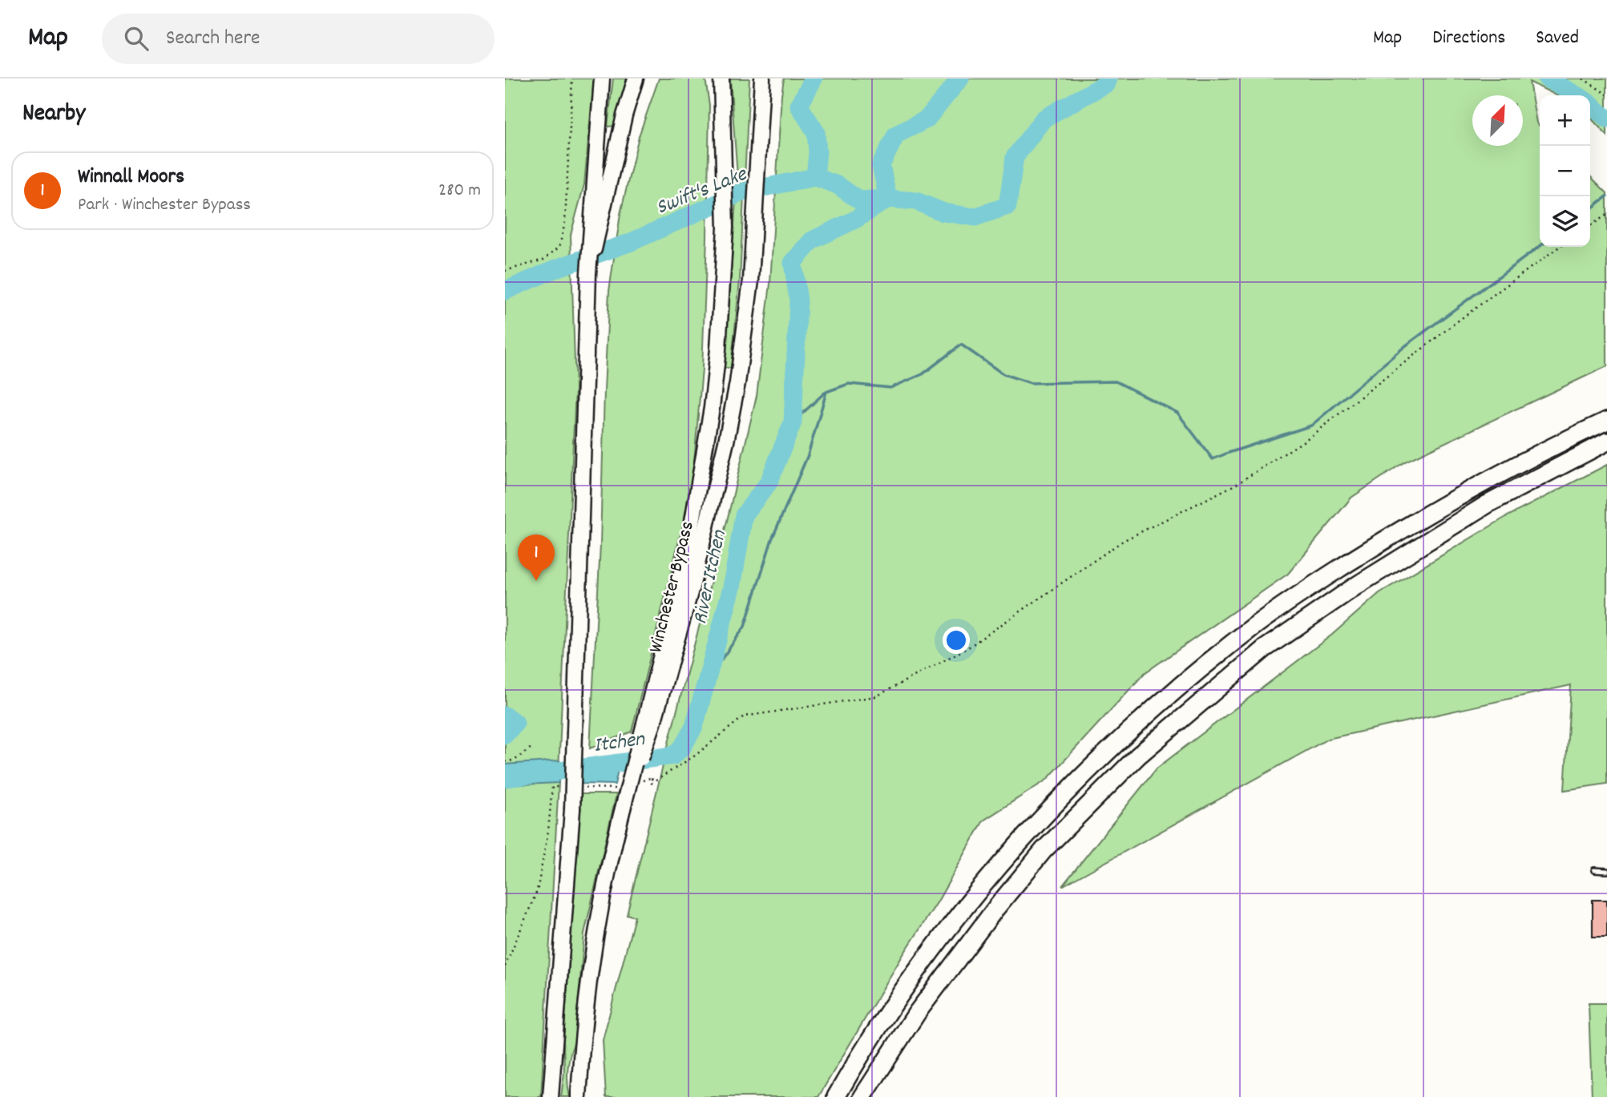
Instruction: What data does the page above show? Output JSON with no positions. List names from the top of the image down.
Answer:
{
  "streets": {
    "main road": ["Winchester Bypass"]
  },
  "water": ["Swift's Lake", "River Itchen", "Itchen"],
  "north": "top right",
  "page": {
    "header": "Map",
    "search": "Search here",
    "nav": ["Map", "Directions", "Saved"],
    "heading": "Nearby",
    "map_buttons": ["+", "−"],
    "list": [
      {
        "mark": "1",
        "name": "Winnall Moors",
        "note": "Park · Winchester Bypass",
        "value": "280 m"
      }
    ],
    "pins": "1"
  }
}
